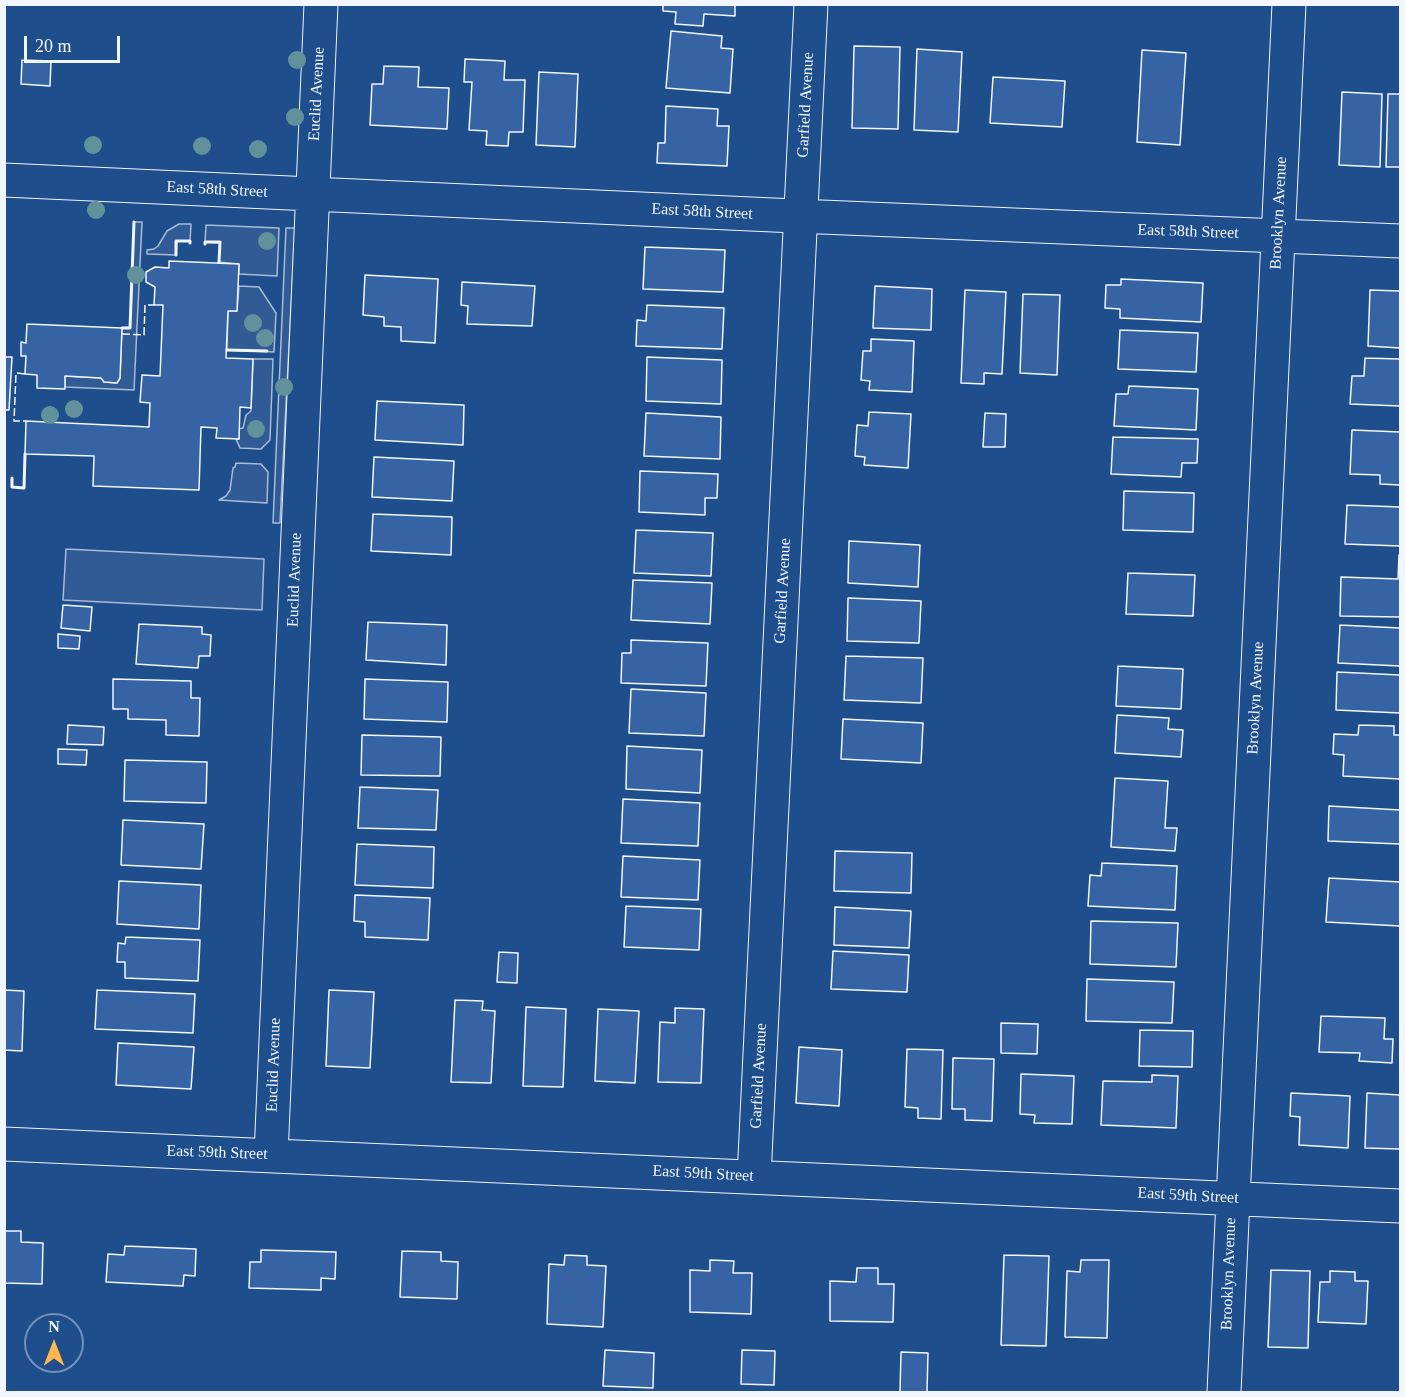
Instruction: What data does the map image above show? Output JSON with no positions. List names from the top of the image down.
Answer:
{
  "streets": {
    "street": [
      "Euclid Avenue",
      "Garfield Avenue",
      "East 58th Street",
      "Brooklyn Avenue",
      "East 59th Street"
    ]
  },
  "crossings": [
    ["Euclid Avenue", "East 58th Street"],
    ["Euclid Avenue", "East 59th Street"],
    ["Garfield Avenue", "East 58th Street"],
    ["Garfield Avenue", "East 59th Street"],
    ["East 58th Street", "Brooklyn Avenue"],
    ["Brooklyn Avenue", "East 59th Street"]
  ],
  "scale_bar": "20 m",
  "north": "top"
}
